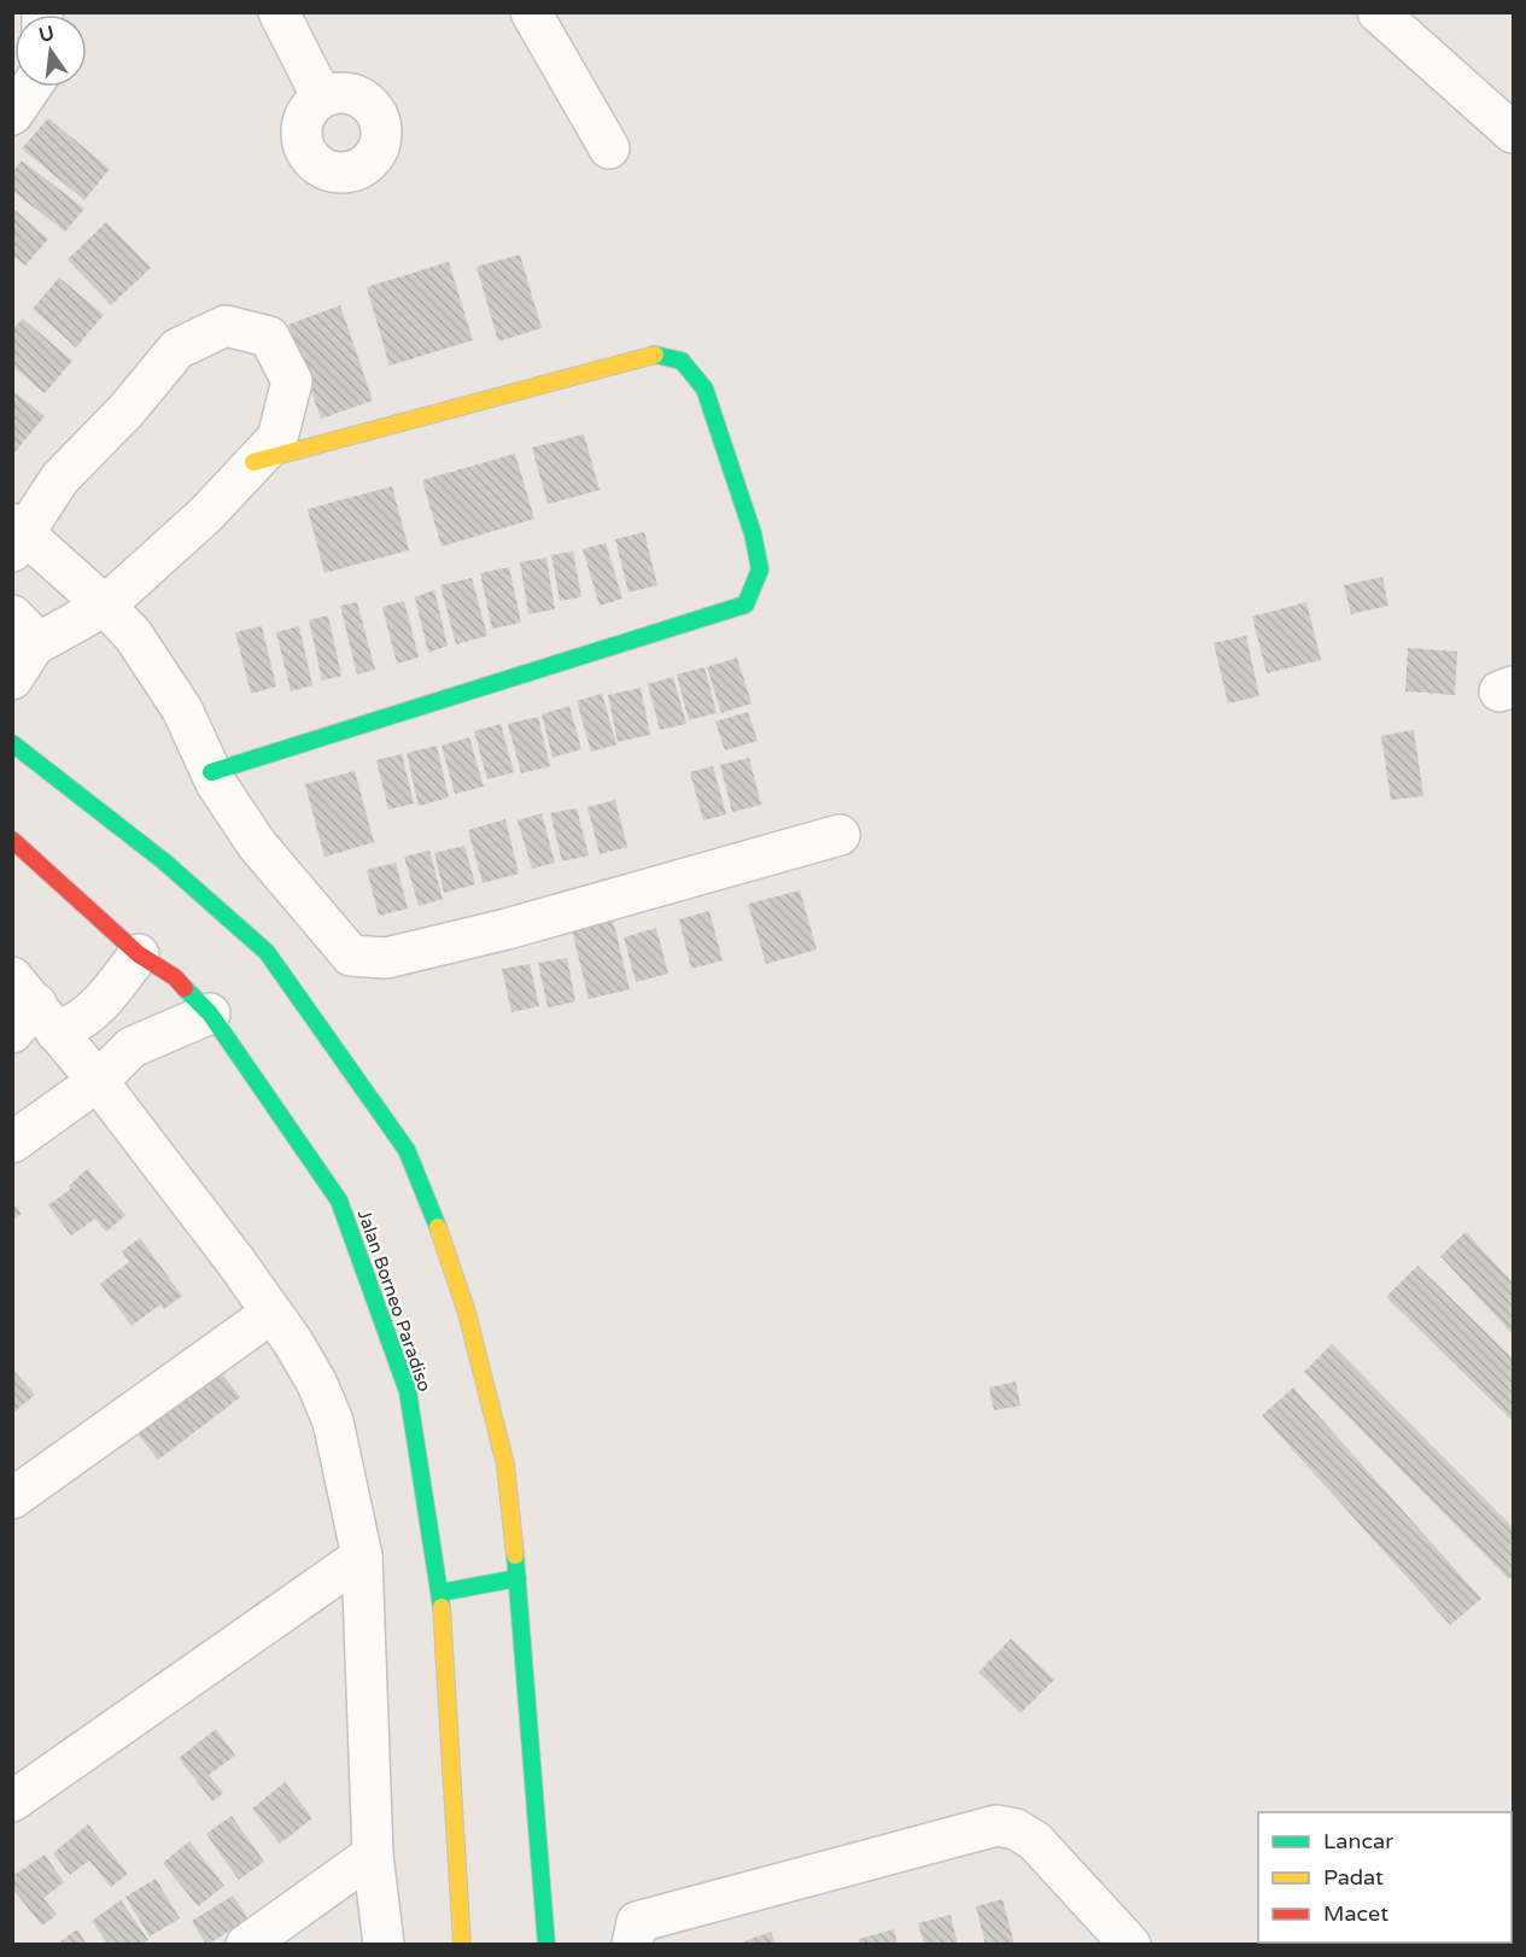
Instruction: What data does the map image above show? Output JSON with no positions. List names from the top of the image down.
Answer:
{
  "streets": {
    "street": ["Jalan Borneo Paradiso"]
  },
  "legend": ["Lancar", "Padat", "Macet"],
  "north": "top"
}
